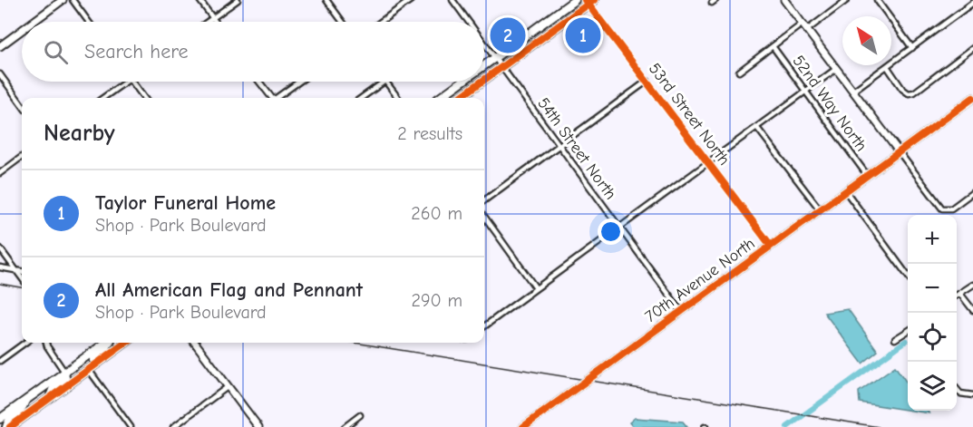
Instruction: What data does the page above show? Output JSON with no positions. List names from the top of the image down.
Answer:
{
  "streets": {
    "street": [
      "52nd Way North",
      "53rd Street North",
      "54th Street North",
      "70th Avenue North"
    ]
  },
  "crossings": [
    ["52nd Way North", "70th Avenue North"],
    ["53rd Street North", "70th Avenue North"],
    ["54th Street North", "70th Avenue North"]
  ],
  "north": "top left",
  "page": {
    "pins": ["1", "2"],
    "search": "Search here",
    "heading": ["Nearby", "2 results"],
    "list": [
      {
        "mark": "1",
        "name": "Taylor Funeral Home",
        "note": "Shop · Park Boulevard",
        "value": "260 m"
      },
      {
        "mark": "2",
        "name": "All American Flag and Pennant",
        "note": "Shop · Park Boulevard",
        "value": "290 m"
      }
    ],
    "map_buttons": ["+", "−"]
  }
}
